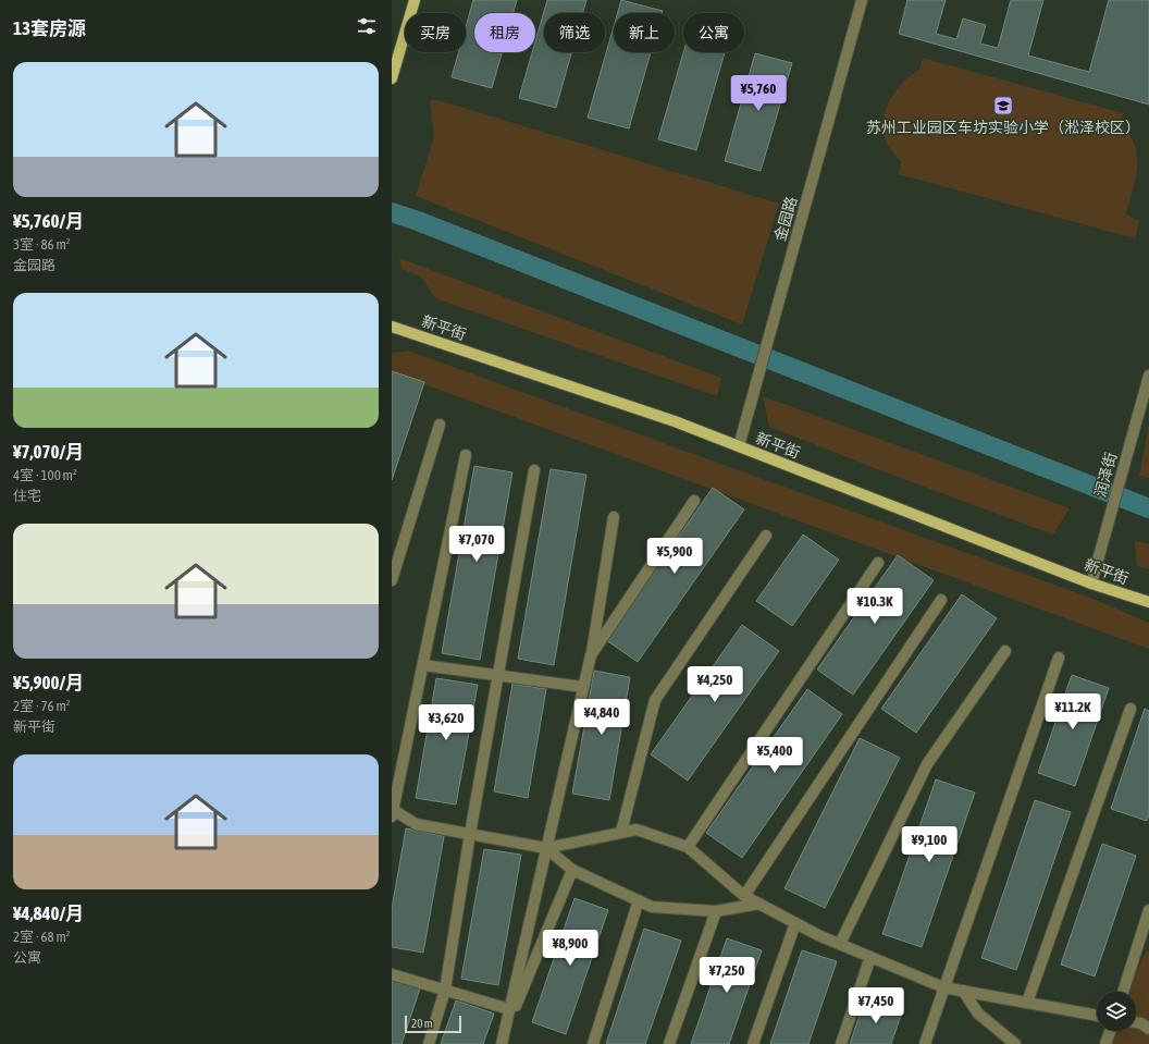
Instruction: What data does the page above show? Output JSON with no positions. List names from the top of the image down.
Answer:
{
  "streets": {
    "main road": ["新平街"],
    "street": ["金园路", "润泽街"]
  },
  "crossings": [
    ["金园路", "新平街"],
    ["新平街", "润泽街"]
  ],
  "places": {
    "school or university": ["苏州工业园区车坊实验小学（淞泽校区）"]
  },
  "scale_bar": "20 m",
  "page": {
    "heading": "13套房源",
    "chip": [
      "买房",
      "租房",
      "筛选",
      "新上",
      "公寓"
    ],
    "list": [
      {
        "name": "¥5,760/月",
        "note": "3室 · 86 m² · 金园路"
      },
      {
        "name": "¥7,070/月",
        "note": "4室 · 100 m² · 住宅"
      },
      {
        "name": "¥5,900/月",
        "note": "2室 · 76 m² · 新平街"
      },
      {
        "name": "¥4,840/月",
        "note": "2室 · 68 m² · 公寓"
      }
    ],
    "price": [
      "¥5,760",
      "¥7,070",
      "¥5,900",
      "¥10.3K",
      "¥4,250",
      "¥11.2K",
      "¥4,840",
      "¥3,620",
      "¥5,400",
      "¥9,100",
      "¥8,900",
      "¥7,250",
      "¥7,450"
    ],
    "scale": "20 m"
  }
}
